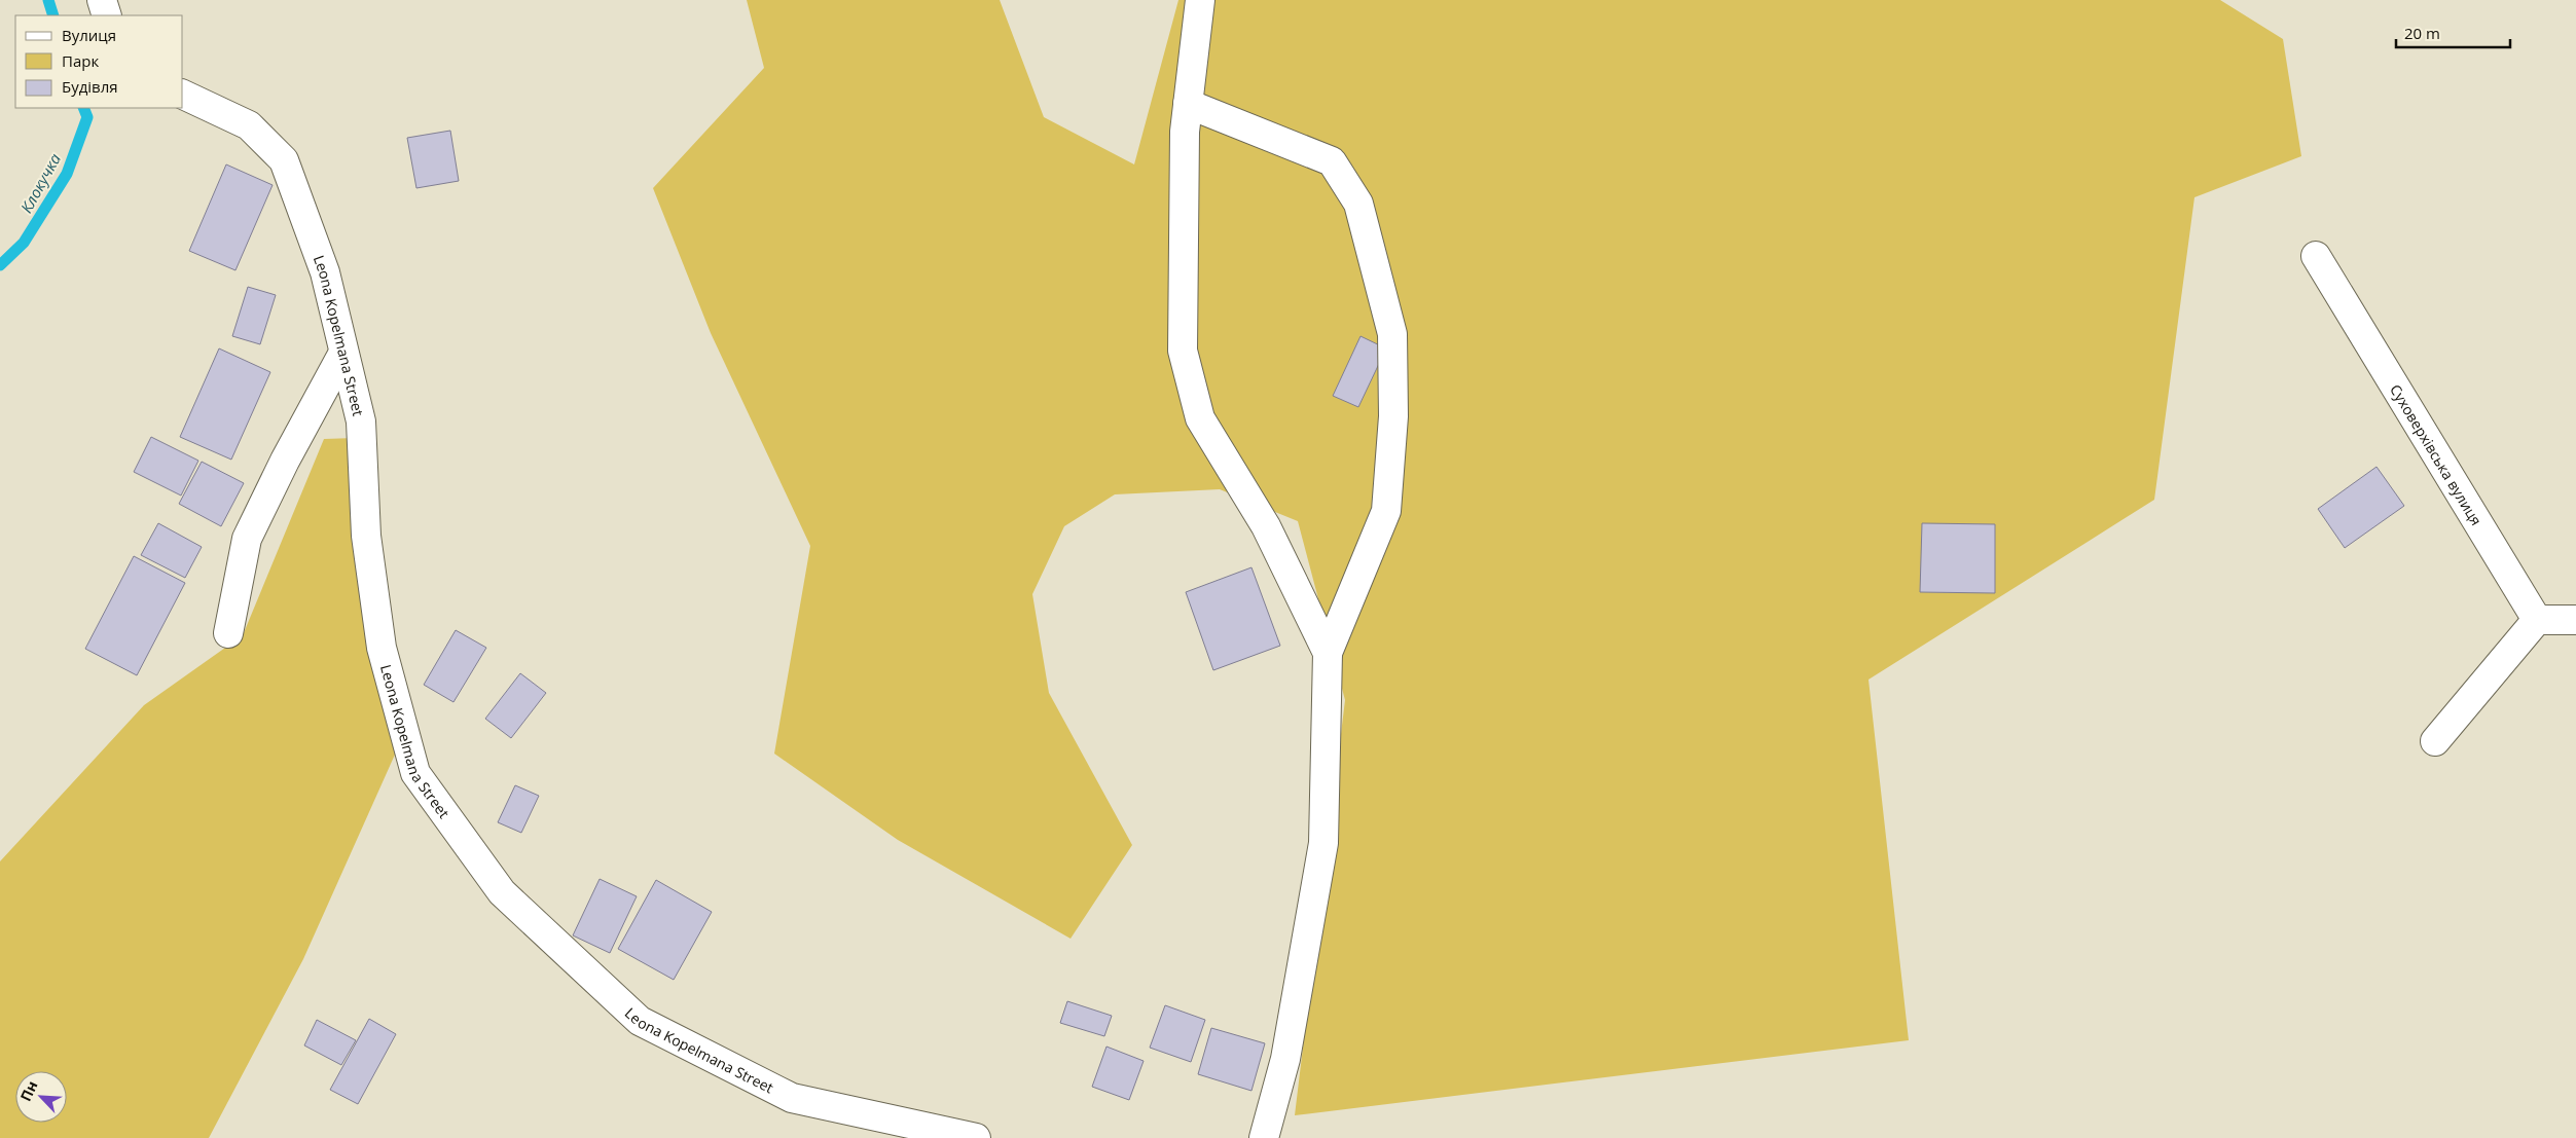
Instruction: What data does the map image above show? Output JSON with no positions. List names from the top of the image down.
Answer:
{
  "streets": {
    "street": ["Leona Kopelmana Street", "Суховерхівська вулиця"]
  },
  "water": ["Клокучка"],
  "legend": ["Вулиця", "Парк", "Будівля"],
  "scale_bar": "20 m",
  "north": "top left"
}
